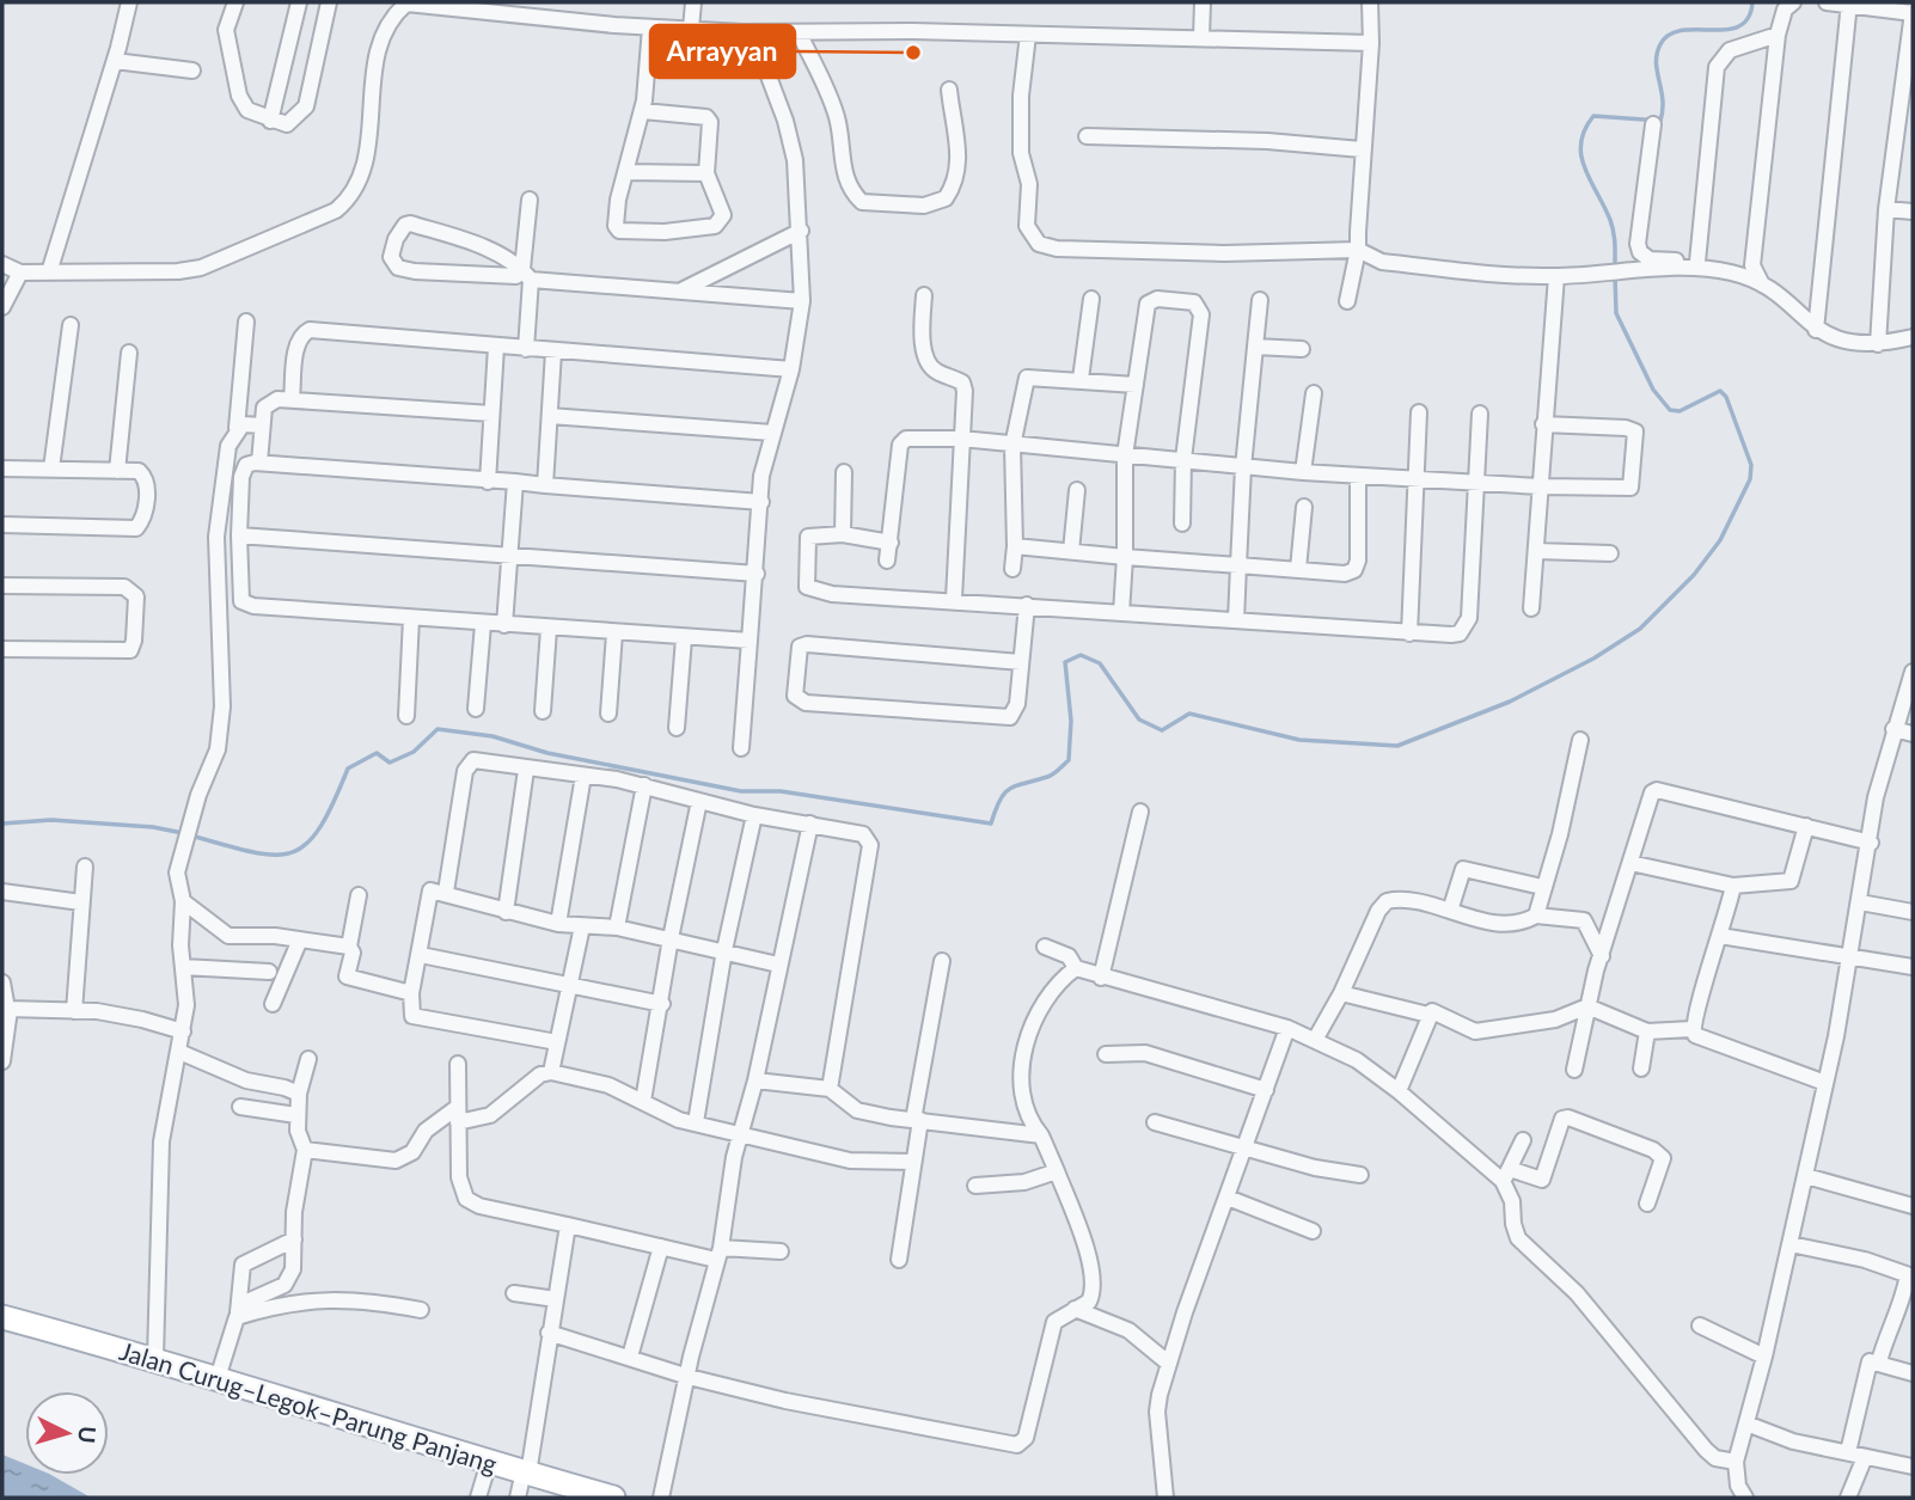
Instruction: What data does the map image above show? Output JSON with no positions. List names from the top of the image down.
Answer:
{
  "streets": {
    "main road": ["Jalan Curug–Legok–Parung Panjang"]
  },
  "places": ["Arrayyan"],
  "north": "right"
}
